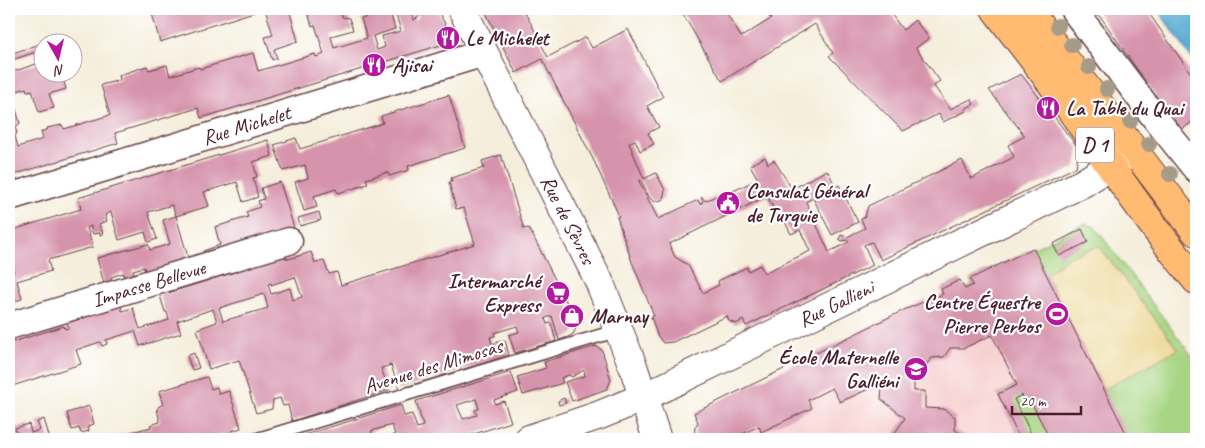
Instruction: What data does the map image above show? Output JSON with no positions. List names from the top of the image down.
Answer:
{
  "streets": {
    "main road": ["D 1"],
    "street": [
      "Rue Michelet",
      "Rue de Sèvres",
      "Impasse Bellevue",
      "Rue Gallieni"
    ],
    "lane": ["Avenue des Mimosas"]
  },
  "crossings": [
    ["Rue Michelet", "Rue de Sèvres"],
    ["D 1", "Rue Gallieni"],
    ["Rue de Sèvres", "Rue Gallieni"],
    ["Rue de Sèvres", "Avenue des Mimosas"]
  ],
  "places": {
    "restaurant": ["Le Michelet", "Ajisai", "La Table du Quai"],
    "public building": ["Consulat Général de Turquie"],
    "supermarket": ["Intermarché Express"],
    "sports": ["Centre Équestre Pierre Perbos"],
    "shop": ["Marnay"],
    "school or university": ["École Maternelle Galliéni"]
  },
  "scale_bar": "20 m",
  "north": "bottom"
}
